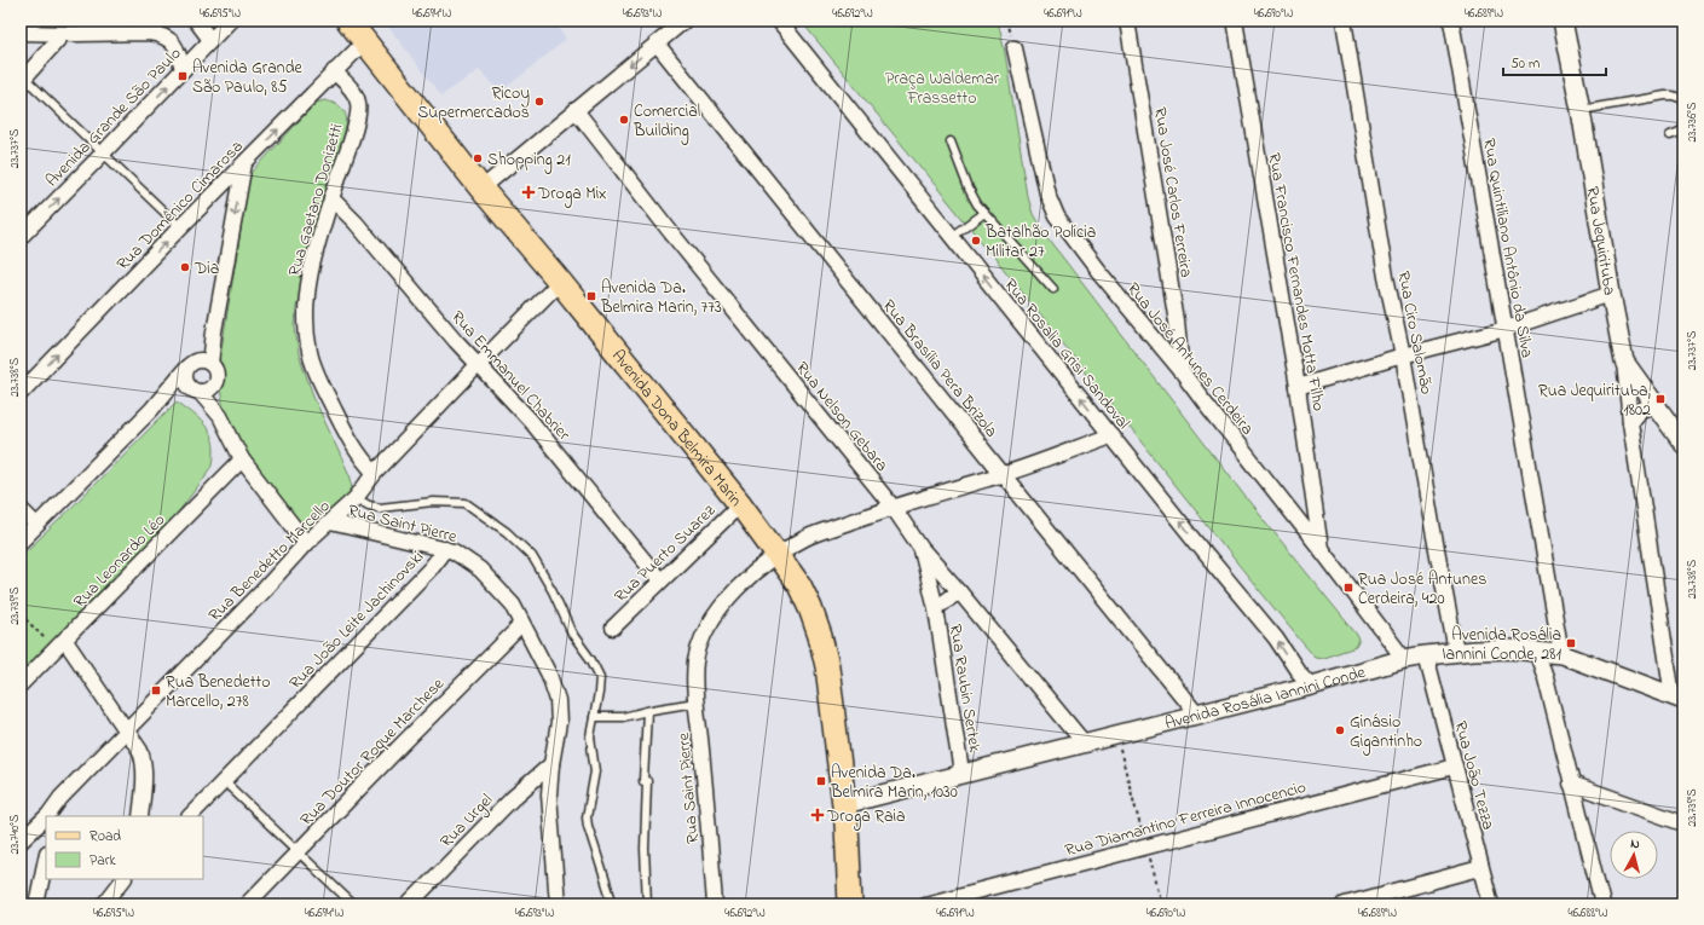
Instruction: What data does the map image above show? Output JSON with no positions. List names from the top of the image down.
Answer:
{
  "streets": {
    "main road": ["Avenida Dona Belmira Marin"],
    "street": [
      "Avenida Grande São Paulo",
      "Rua José Carlos Ferreira",
      "Rua Gaetano Donizetti",
      "Rua Domênico Cimarosa",
      "Rua Jequirituba",
      "Rua Quintiliano Antônio da Silva",
      "Rua Francisco Fernandes Motta Filho",
      "Rua Ciro Salomão",
      "Rua Rosalia Grisi Sandoval",
      "Rua José Antunes Cerdeira",
      "Rua Brasília Pera Brizola",
      "Rua Emmanuel Chabrier",
      "Rua Nelson Gebara",
      "Rua Saint Pierre",
      "Rua Puerto Suarez",
      "Rua Leonardo Léo",
      "Rua Benedetto Marcello",
      "Rua João Leite Jachinovski",
      "Rua Raubin Sertek",
      "Avenida Rosália Iannini Conde",
      "Rua Doutor Roque Marchese",
      "Rua João Tezza",
      "Rua Diamantino Ferreira Innocencio",
      "Rua Urgel"
    ]
  },
  "crossings": [
    ["Rua José Carlos Ferreira", "Rua José Antunes Cerdeira"],
    ["Rua Gaetano Donizetti", "Rua Domênico Cimarosa"],
    ["Rua Gaetano Donizetti", "Rua Emmanuel Chabrier"],
    ["Rua Gaetano Donizetti", "Rua Benedetto Marcello"],
    ["Rua Domênico Cimarosa", "Avenida Dona Belmira Marin"],
    ["Rua Quintiliano Antônio da Silva", "Avenida Rosália Iannini Conde"],
    ["Rua Francisco Fernandes Motta Filho", "Rua José Antunes Cerdeira"],
    ["Rua Ciro Salomão", "Avenida Rosália Iannini Conde"],
    ["Rua Rosalia Grisi Sandoval", "Rua Saint Pierre"],
    ["Rua Rosalia Grisi Sandoval", "Avenida Rosália Iannini Conde"],
    ["Rua José Antunes Cerdeira", "Avenida Rosália Iannini Conde"],
    ["Rua Brasília Pera Brizola", "Rua Saint Pierre"],
    ["Rua Brasília Pera Brizola", "Avenida Rosália Iannini Conde"],
    ["Rua Emmanuel Chabrier", "Rua Puerto Suarez"],
    ["Rua Emmanuel Chabrier", "Rua Benedetto Marcello"],
    ["Rua Nelson Gebara", "Rua Saint Pierre"],
    ["Rua Nelson Gebara", "Rua Raubin Sertek"],
    ["Rua Nelson Gebara", "Avenida Rosália Iannini Conde"],
    ["Avenida Dona Belmira Marin", "Rua Saint Pierre"],
    ["Avenida Dona Belmira Marin", "Rua Puerto Suarez"],
    ["Avenida Dona Belmira Marin", "Rua Benedetto Marcello"],
    ["Avenida Dona Belmira Marin", "Avenida Rosália Iannini Conde"],
    ["Rua Saint Pierre", "Rua Benedetto Marcello"],
    ["Rua Saint Pierre", "Rua João Leite Jachinovski"],
    ["Rua Saint Pierre", "Rua Doutor Roque Marchese"],
    ["Rua Saint Pierre", "Rua Urgel"],
    ["Rua Raubin Sertek", "Avenida Rosália Iannini Conde"],
    ["Avenida Rosália Iannini Conde", "Rua João Tezza"],
    ["Rua João Tezza", "Rua Diamantino Ferreira Innocencio"]
  ],
  "one_way": ["Avenida Grande São Paulo", "Rua Rosalia Grisi Sandoval"],
  "parks": ["Praça Waldemar Frassetto"],
  "places": {
    "transit": [
      "Avenida Grande São Paulo, 85",
      "Avenida Da. Belmira Marin, 773",
      "Rua Jequirituba, 1802",
      "Rua José Antunes Cerdeira, 420",
      "Avenida Rosália Iannini Conde, 281",
      "Rua Benedetto Marcello, 278",
      "Avenida Da. Belmira Marin, 1030"
    ],
    "other": [
      "Ricoy Supermercados",
      "Comercial Building",
      "Shopping 21",
      "Batalhão Polícia Militar 27",
      "Dia",
      "Ginásio Gigantinho"
    ],
    "health": ["Droga Mix", "Droga Raia"]
  },
  "legend": ["Road", "Park"],
  "scale_bar": "50 m",
  "north": "top",
  "coordinates": [
    "46.695°W",
    "46.694°W",
    "46.693°W",
    "46.692°W",
    "46.691°W",
    "46.690°W",
    "46.689°W",
    "23.736°S",
    "23.737°S",
    "23.738°S",
    "23.739°S",
    "23.740°S",
    "46.688°W"
  ]
}
